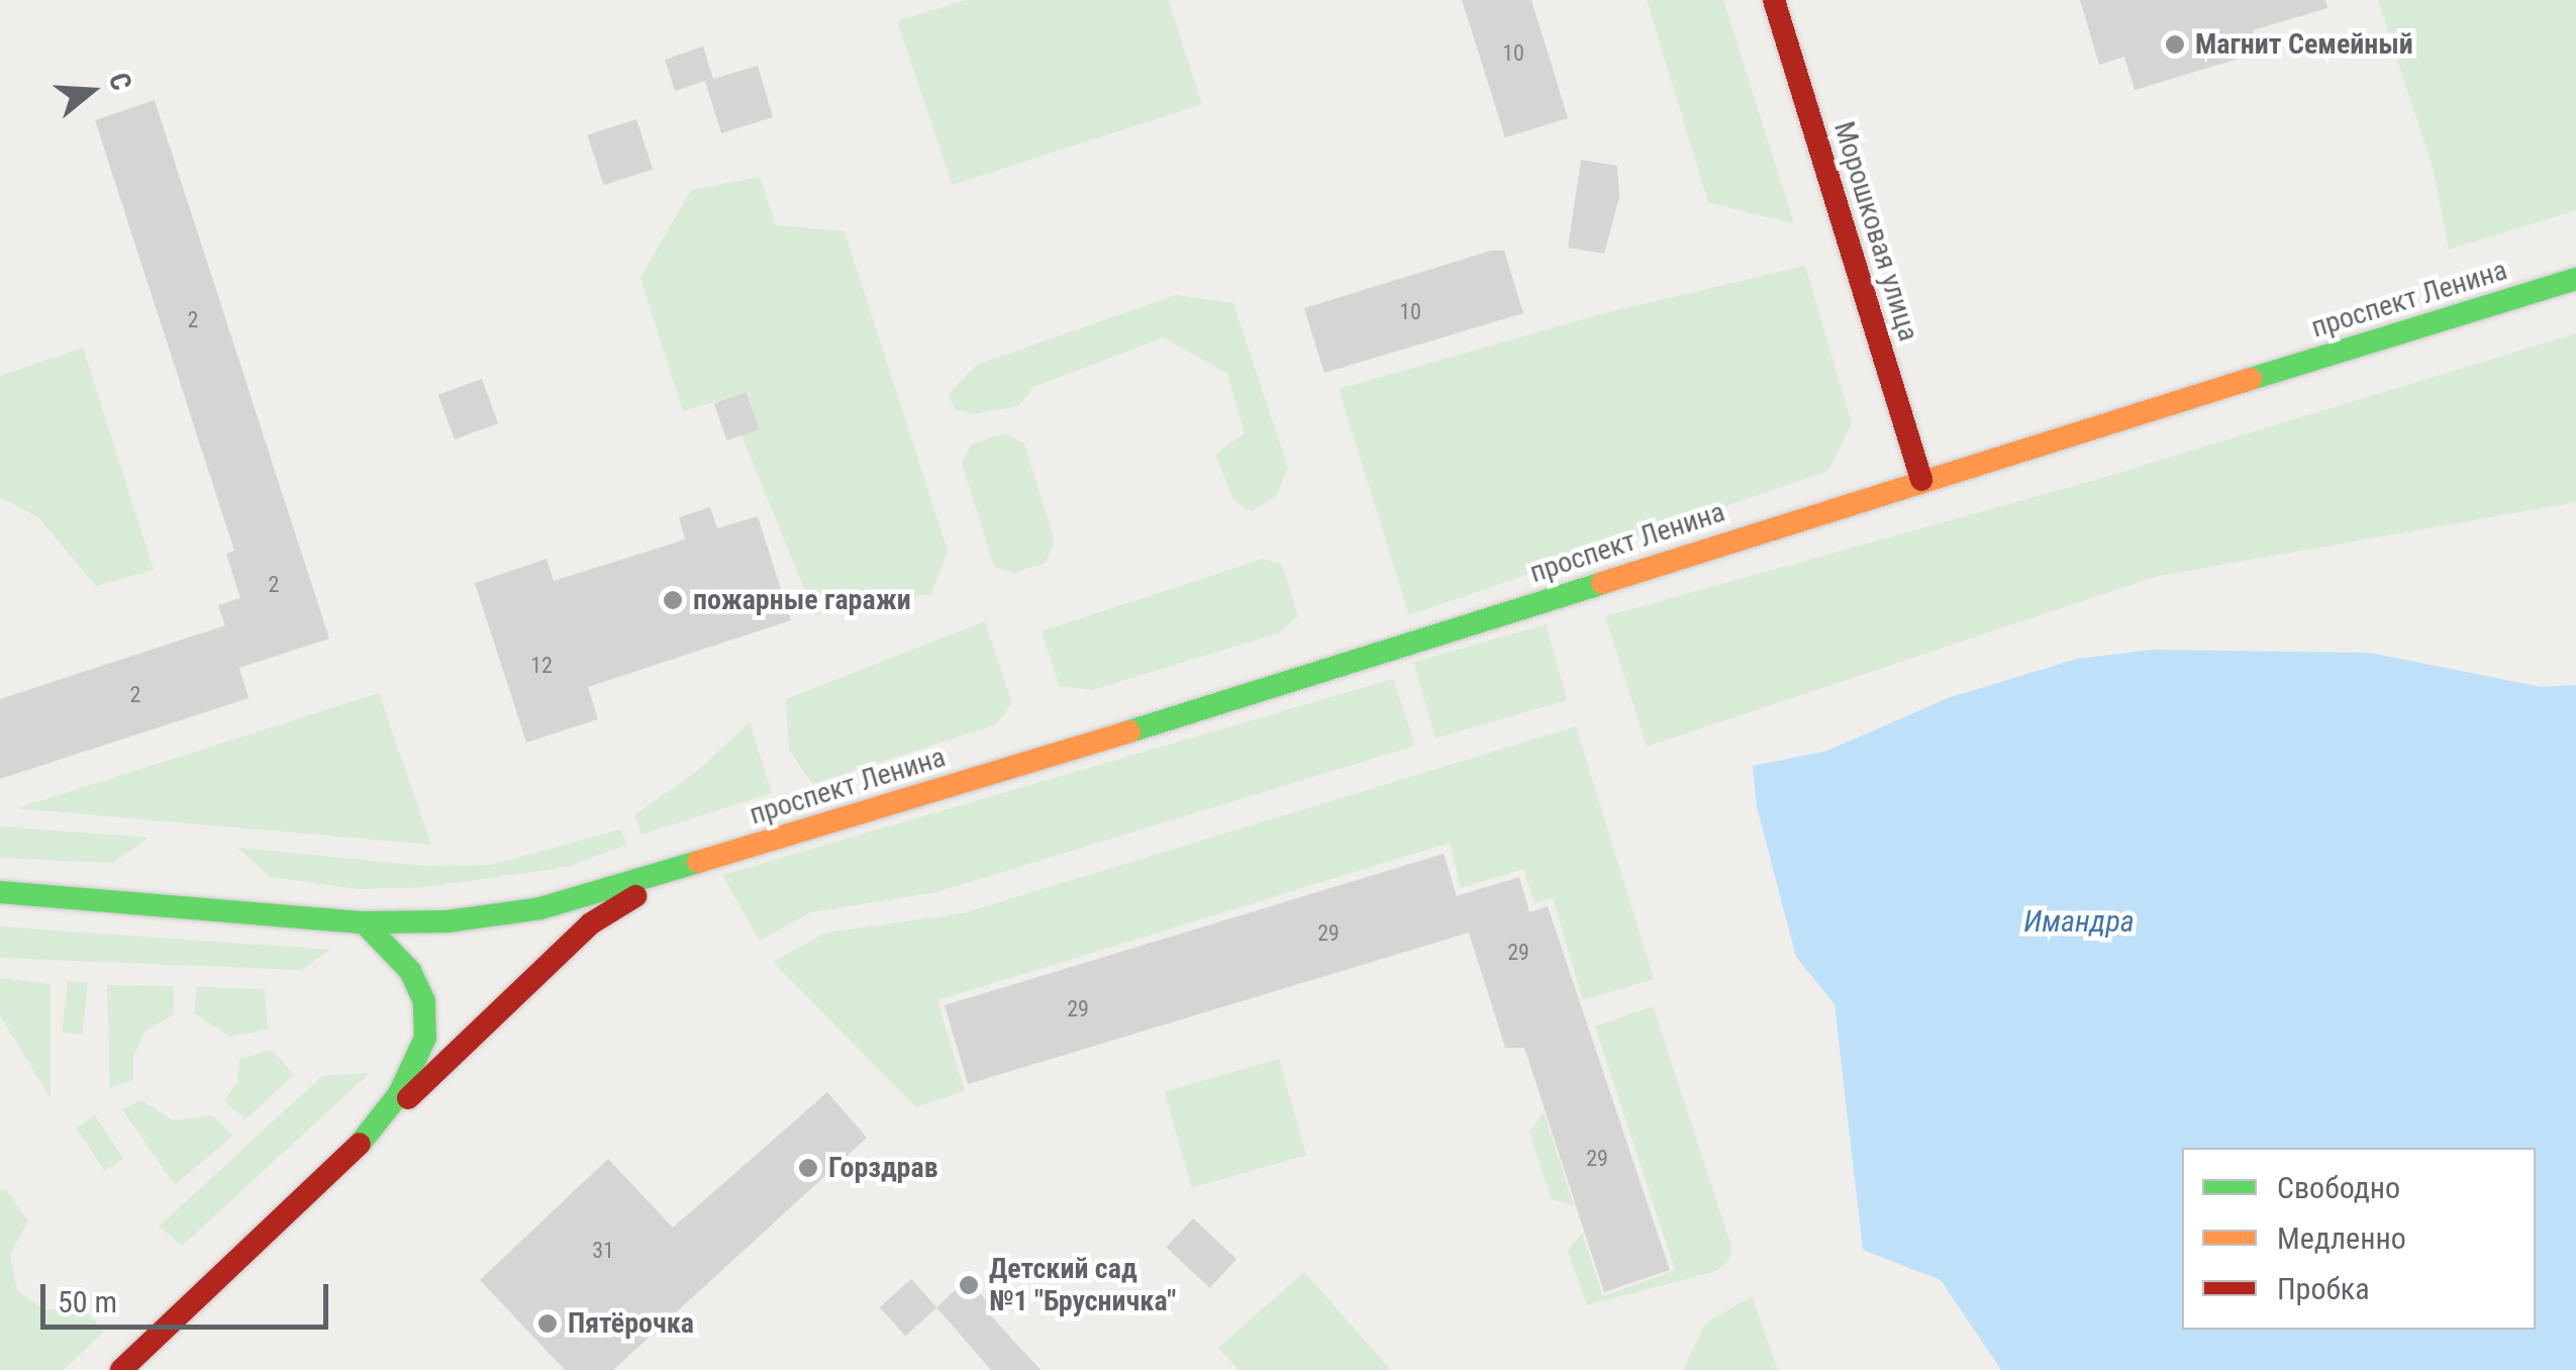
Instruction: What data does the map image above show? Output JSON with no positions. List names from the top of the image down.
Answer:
{
  "streets": {
    "main road": ["Морошковая улица", "проспект Ленина"]
  },
  "crossings": [
    ["Морошковая улица", "проспект Ленина"]
  ],
  "water": ["Имандра"],
  "places": [
    "Магнит Семейный",
    "пожарные гаражи",
    "Горздрав",
    "Детский сад №1 \"Брусничка\"",
    "Пятёрочка"
  ],
  "house_numbers": [
    "10",
    "10",
    "2",
    "2",
    "12",
    "2",
    "29",
    "29",
    "29",
    "29",
    "31"
  ],
  "legend": ["Свободно", "Медленно", "Пробка"],
  "scale_bar": "50 m",
  "north": "right"
}
